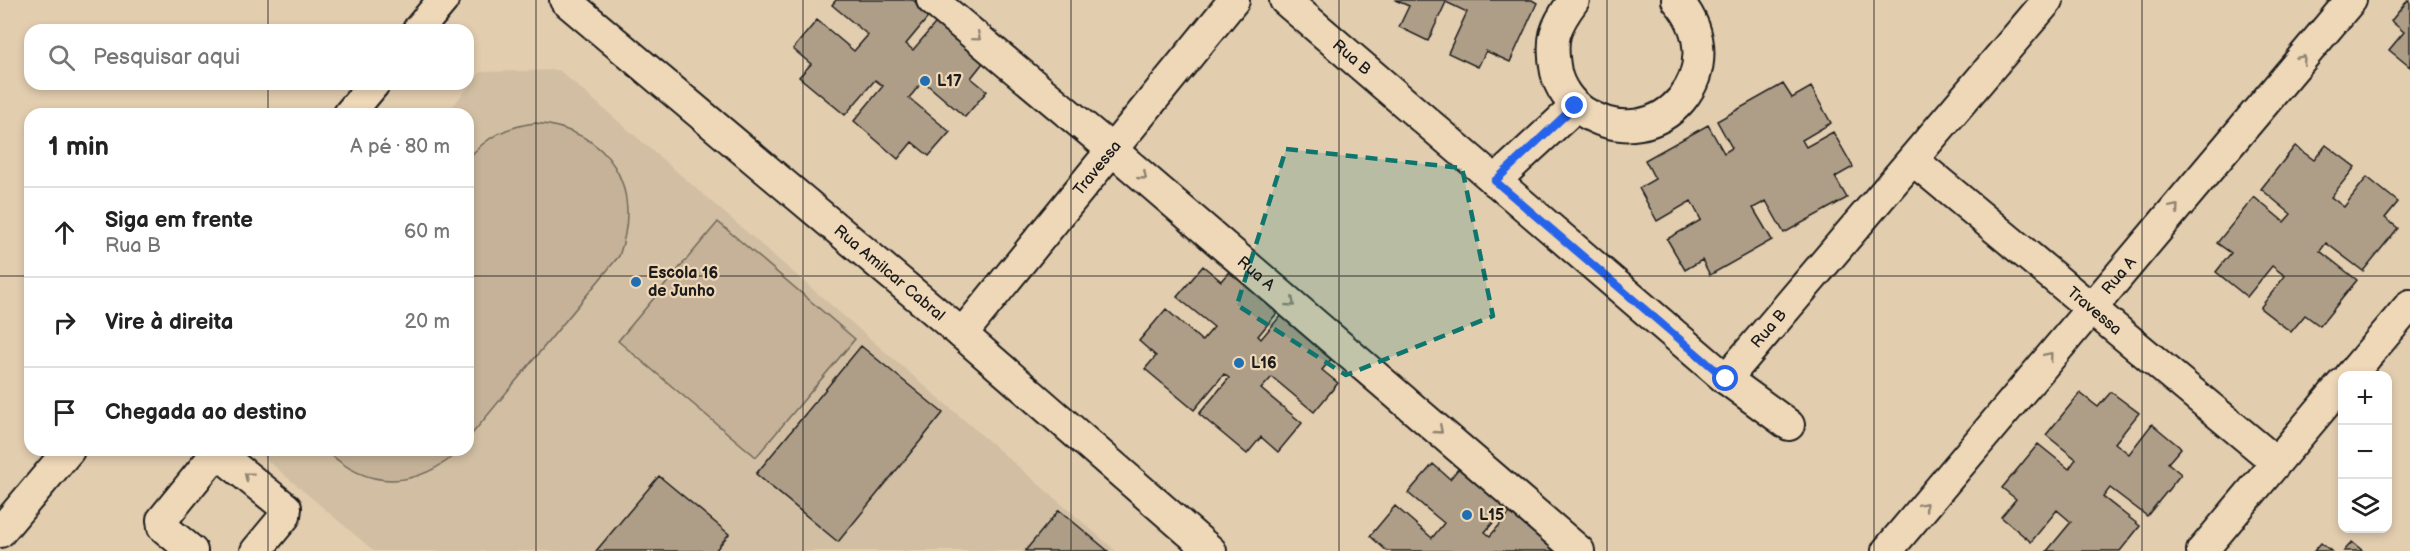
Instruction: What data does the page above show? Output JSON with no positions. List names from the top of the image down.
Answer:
{
  "streets": {
    "street": [
      "Rua B",
      "Travessa",
      "Rua Amilcar Cabral",
      "Rua A"
    ]
  },
  "crossings": [
    ["Rua B", "Travessa"],
    ["Travessa", "Rua Amilcar Cabral"],
    ["Travessa", "Rua A"]
  ],
  "places": [
    "L17",
    "Escola 16 de Junho",
    "L16",
    "L15"
  ],
  "page": {
    "search": "Pesquisar aqui",
    "heading": ["1 min", "A pé · 80 m"],
    "list": [
      ["Siga em frente", "Rua B", "60 m"],
      ["Vire à direita", "20 m"],
      "Chegada ao destino"
    ],
    "map_buttons": ["+", "−"]
  }
}
